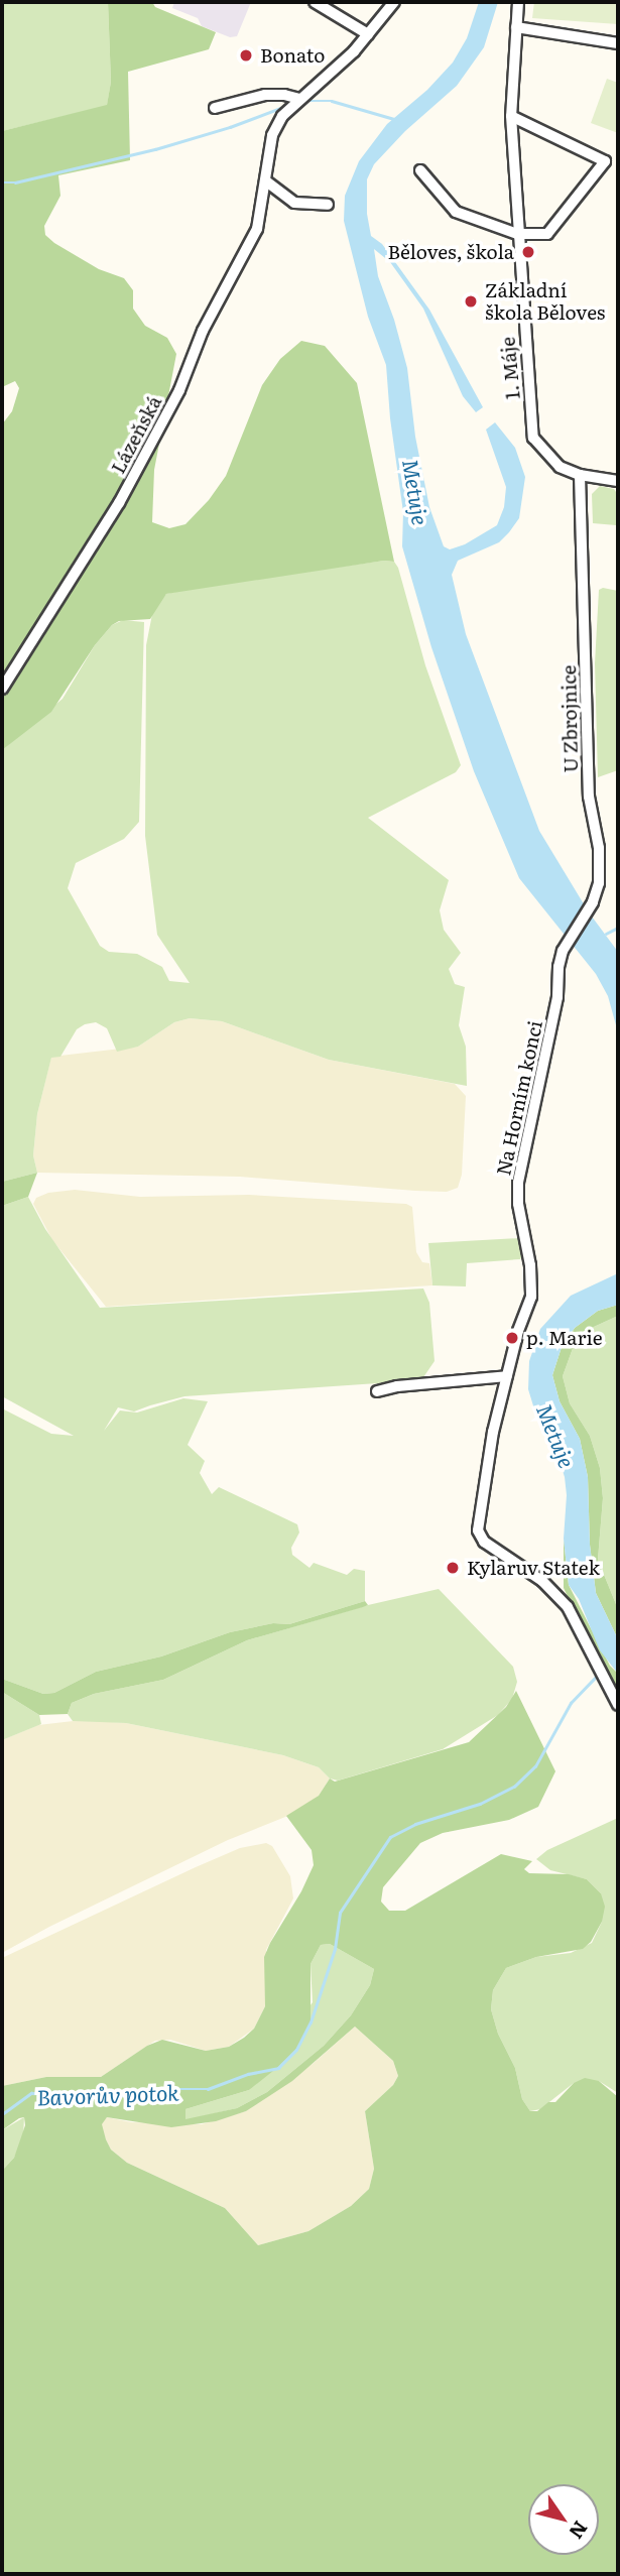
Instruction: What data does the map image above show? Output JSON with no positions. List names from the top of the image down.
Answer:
{
  "streets": {
    "street": [
      "1. Máje",
      "Lázeňská",
      "U Zbrojnice",
      "Na Horním konci"
    ]
  },
  "crossings": [
    ["1. Máje", "U Zbrojnice"],
    ["U Zbrojnice", "Na Horním konci"]
  ],
  "water": ["Metuje", "Bavorův potok"],
  "places": [
    "Bonato",
    "Běloves, škola",
    "Základní škola Běloves",
    "p. Marie",
    "Kylaruv Statek"
  ],
  "north": "bottom right"
}
